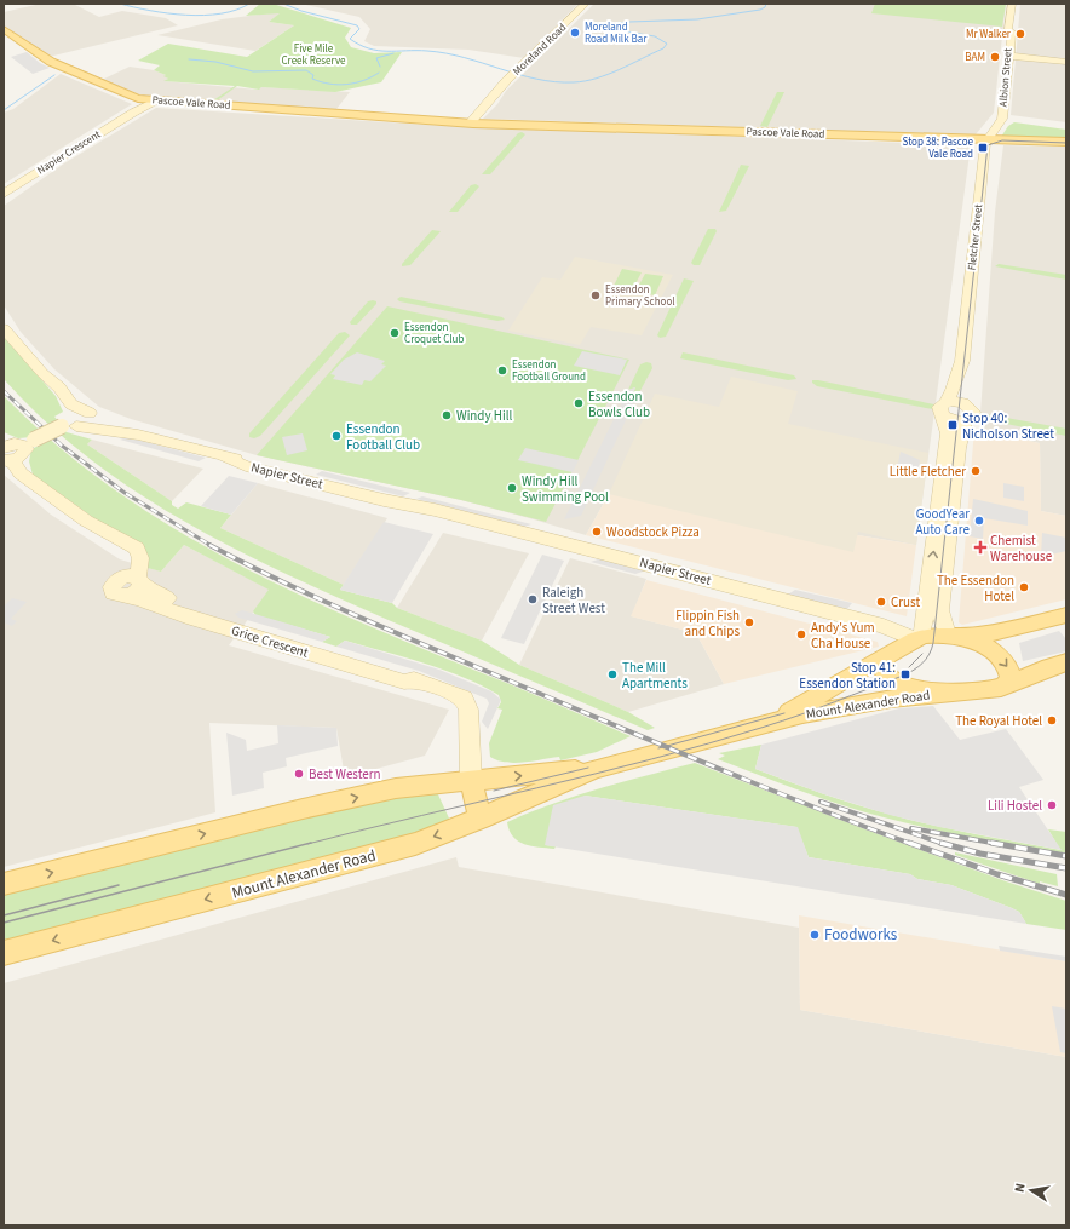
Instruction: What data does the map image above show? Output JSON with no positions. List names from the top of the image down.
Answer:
{
  "streets": {
    "main road": ["Pascoe Vale Road", "Mount Alexander Road"],
    "street": [
      "Moreland Road",
      "Albion Street",
      "Napier Crescent",
      "Fletcher Street",
      "Napier Street",
      "Grice Crescent"
    ]
  },
  "crossings": [
    ["Moreland Road", "Pascoe Vale Road"],
    ["Albion Street", "Pascoe Vale Road"],
    ["Albion Street", "Fletcher Street"],
    ["Pascoe Vale Road", "Napier Crescent"],
    ["Pascoe Vale Road", "Fletcher Street"],
    ["Napier Street", "Mount Alexander Road"],
    ["Grice Crescent", "Mount Alexander Road"]
  ],
  "parks": ["Five Mile Creek Reserve"],
  "places": {
    "other": [
      "Moreland Road Milk Bar",
      "Mr Walker",
      "BAM",
      "Essendon Primary School",
      "Essendon Croquet Club",
      "Essendon Football Ground",
      "Essendon Bowls Club",
      "Windy Hill",
      "Essendon Football Club",
      "Little Fletcher",
      "Windy Hill Swimming Pool",
      "GoodYear Auto Care",
      "Woodstock Pizza",
      "The Essendon Hotel",
      "Raleigh Street West",
      "Crust",
      "Flippin Fish and Chips",
      "Andy's Yum Cha House",
      "The Mill Apartments",
      "The Royal Hotel",
      "Best Western",
      "Lili Hostel",
      "Foodworks"
    ],
    "transit": ["Stop 38: Pascoe Vale Road", "Stop 40: Nicholson Street", "Stop 41: Essendon Station"],
    "health": ["Chemist Warehouse"]
  },
  "north": "left"
}
